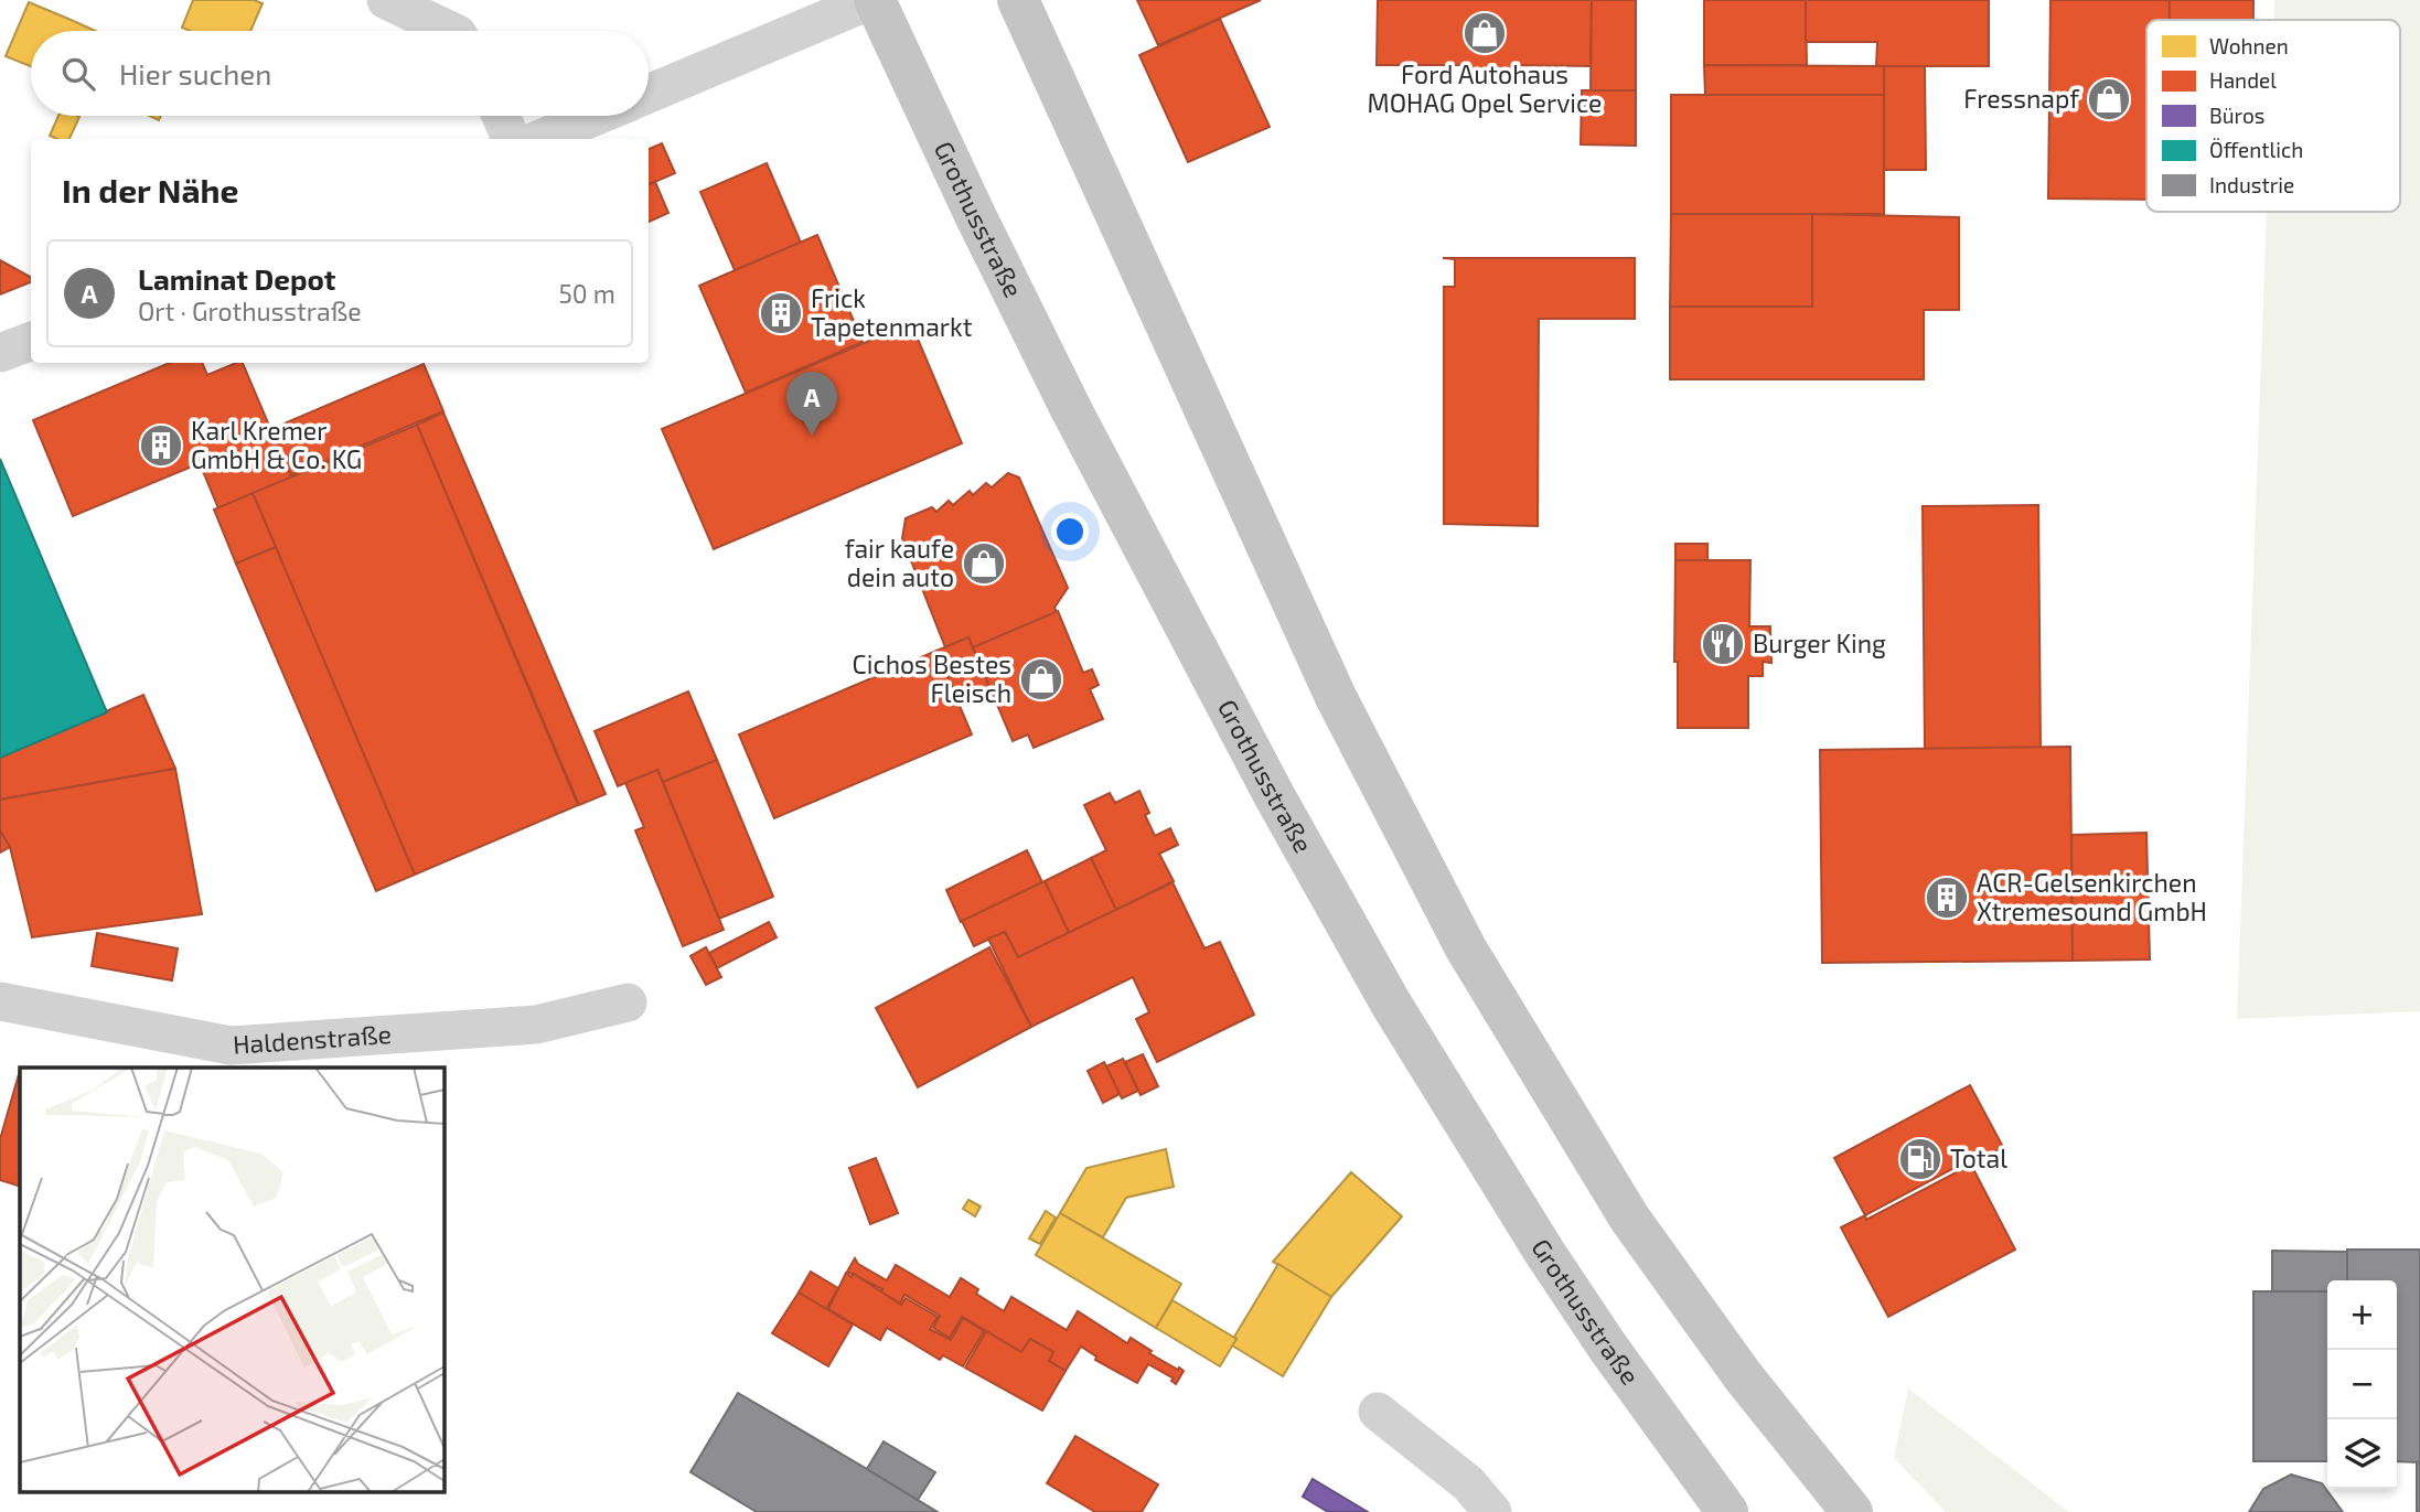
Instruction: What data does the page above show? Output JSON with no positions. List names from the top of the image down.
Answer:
{
  "streets": {
    "main road": ["Grothusstraße"],
    "street": ["Haldenstraße"]
  },
  "places": {
    "shop": [
      "Ford Autohaus MOHAG Opel Service",
      "Fressnapf",
      "fair kaufe dein auto",
      "Cichos Bestes Fleisch"
    ],
    "building": ["Frick Tapetenmarkt", "Karl Kremer GmbH & Co. KG", "ACR-Gelsenkirchen Xtremesound GmbH"],
    "restaurant": ["Burger King"],
    "fuel station": ["Total"]
  },
  "legend": [
    "Wohnen",
    "Handel",
    "Büros",
    "Öffentlich",
    "Industrie"
  ],
  "page": {
    "search": "Hier suchen",
    "heading": "In der Nähe",
    "list": [
      {
        "mark": "A",
        "name": "Laminat Depot",
        "note": "Ort · Grothusstraße",
        "value": "50 m"
      }
    ],
    "pins": "A",
    "map_buttons": ["+", "−"]
  }
}
